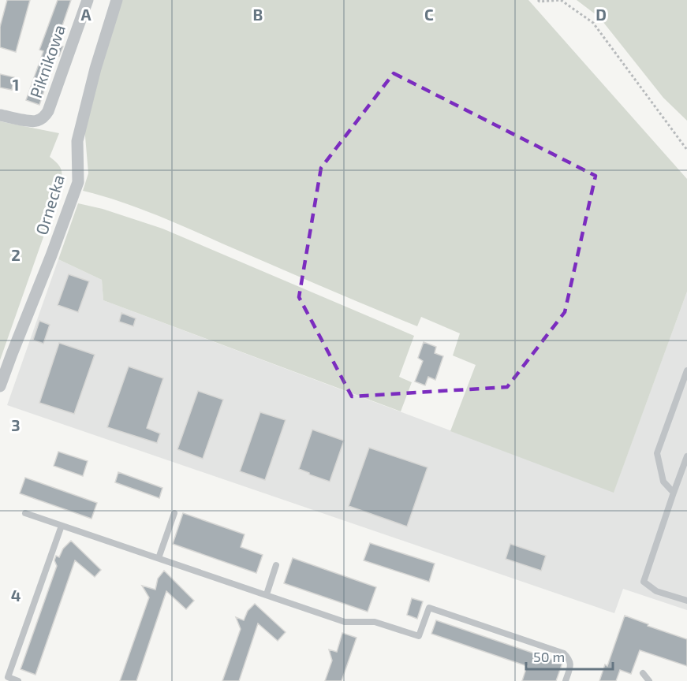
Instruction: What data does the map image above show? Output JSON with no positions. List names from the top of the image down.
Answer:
{
  "streets": {
    "street": ["Piknikowa", "Ornecka"]
  },
  "scale_bar": "50 m",
  "grid": {
    "columns": [
      "A",
      "B",
      "C",
      "D"
    ],
    "rows": [
      "1",
      "2",
      "3",
      "4"
    ]
  }
}
